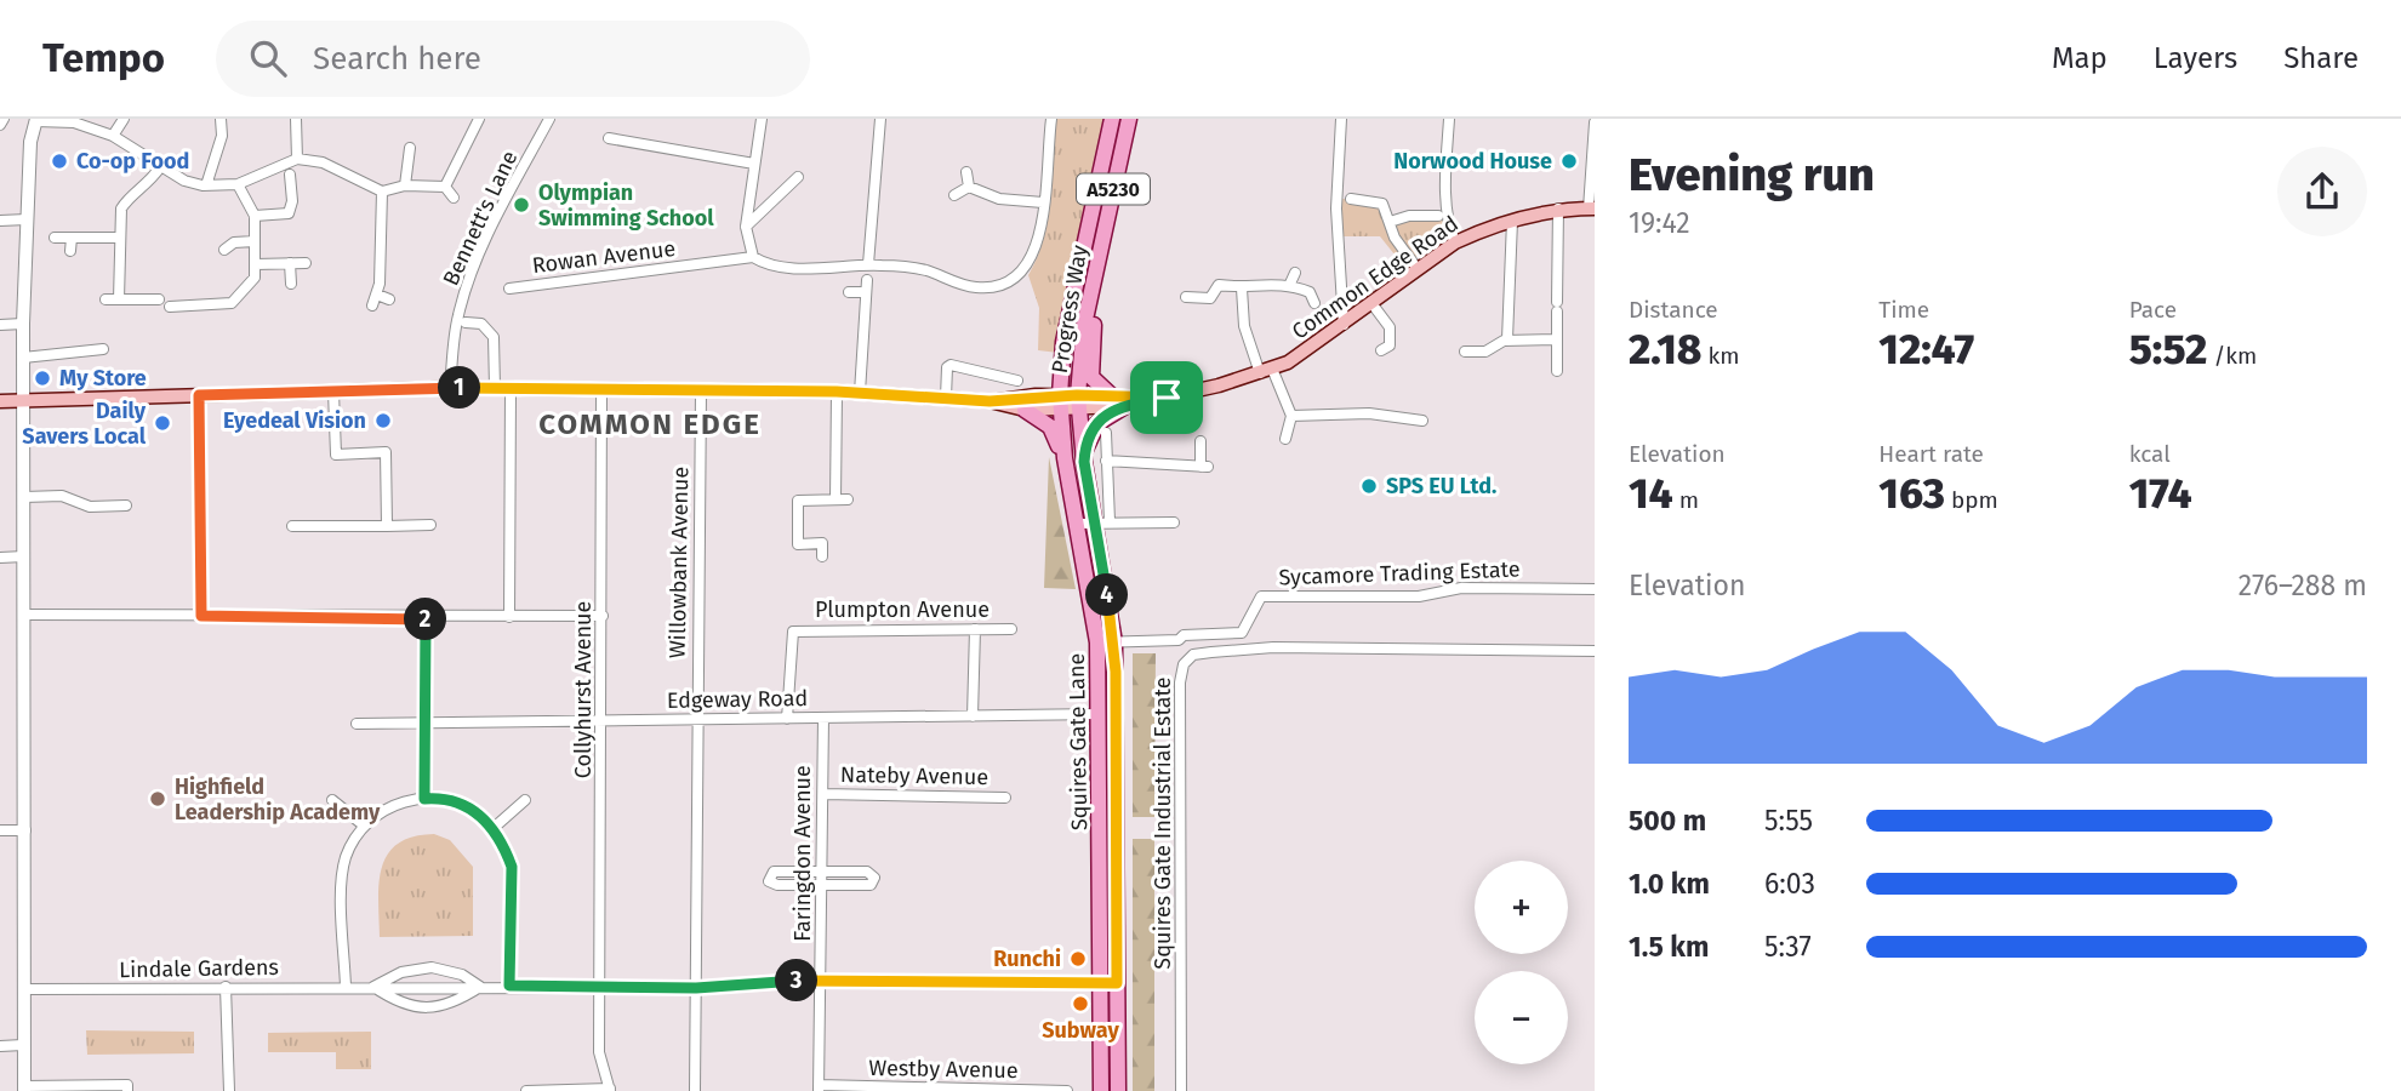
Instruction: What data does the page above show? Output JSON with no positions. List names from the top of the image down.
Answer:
{
  "streets": {
    "main road": [
      "A5230",
      "Common Edge Road",
      "Progress Way",
      "Squires Gate Lane"
    ],
    "street": [
      "Bennett's Lane",
      "Rowan Avenue",
      "Willowbank Avenue",
      "Sycamore Trading Estate",
      "Plumpton Avenue",
      "Collyhurst Avenue",
      "Edgeway Road",
      "Nateby Avenue",
      "Squires Gate Industrial Estate",
      "Faringdon Avenue",
      "Lindale Gardens",
      "Westby Avenue"
    ]
  },
  "crossings": [
    ["Bennett's Lane", "Common Edge Road"],
    ["Common Edge Road", "Progress Way"],
    ["Common Edge Road", "Willowbank Avenue"],
    ["Common Edge Road", "Collyhurst Avenue"],
    ["Common Edge Road", "Squires Gate Lane"],
    ["Progress Way", "Squires Gate Lane"],
    ["Willowbank Avenue", "Edgeway Road"],
    ["Willowbank Avenue", "Lindale Gardens"],
    ["Sycamore Trading Estate", "Squires Gate Lane"],
    ["Plumpton Avenue", "Edgeway Road"],
    ["Collyhurst Avenue", "Edgeway Road"],
    ["Collyhurst Avenue", "Lindale Gardens"],
    ["Edgeway Road", "Squires Gate Lane"],
    ["Edgeway Road", "Faringdon Avenue"],
    ["Squires Gate Lane", "Lindale Gardens"],
    ["Nateby Avenue", "Faringdon Avenue"],
    ["Faringdon Avenue", "Lindale Gardens"],
    ["Faringdon Avenue", "Westby Avenue"]
  ],
  "districts": ["COMMON EDGE"],
  "places": [
    "Co-op Food",
    "Norwood House",
    "Olympian Swimming School",
    "My Store",
    "Eyedeal Vision",
    "Daily Savers Local",
    "SPS EU Ltd.",
    "Highfield Leadership Academy",
    "Runchi",
    "Subway"
  ],
  "page": {
    "header": "Tempo",
    "search": "Search here",
    "nav": ["Map", "Layers", "Share"],
    "heading": ["Evening run", "19:42"],
    "stats": [
      ["Distance", "2.18 km"],
      ["Time", "12:47"],
      ["Pace", "5:52 /km"],
      ["Elevation", "14 m"],
      ["Heart rate", "163 bpm"],
      ["kcal", "174"]
    ],
    "pins": [
      "1",
      "4",
      "2",
      "3"
    ],
    "chart": ["Elevation", "276–288 m"],
    "list": [
      {
        "name": "500 m",
        "note": "5:55"
      },
      {
        "name": "1.0 km",
        "note": "6:03"
      },
      {
        "name": "1.5 km",
        "note": "5:37"
      }
    ],
    "map_buttons": ["+", "−"]
  }
}
